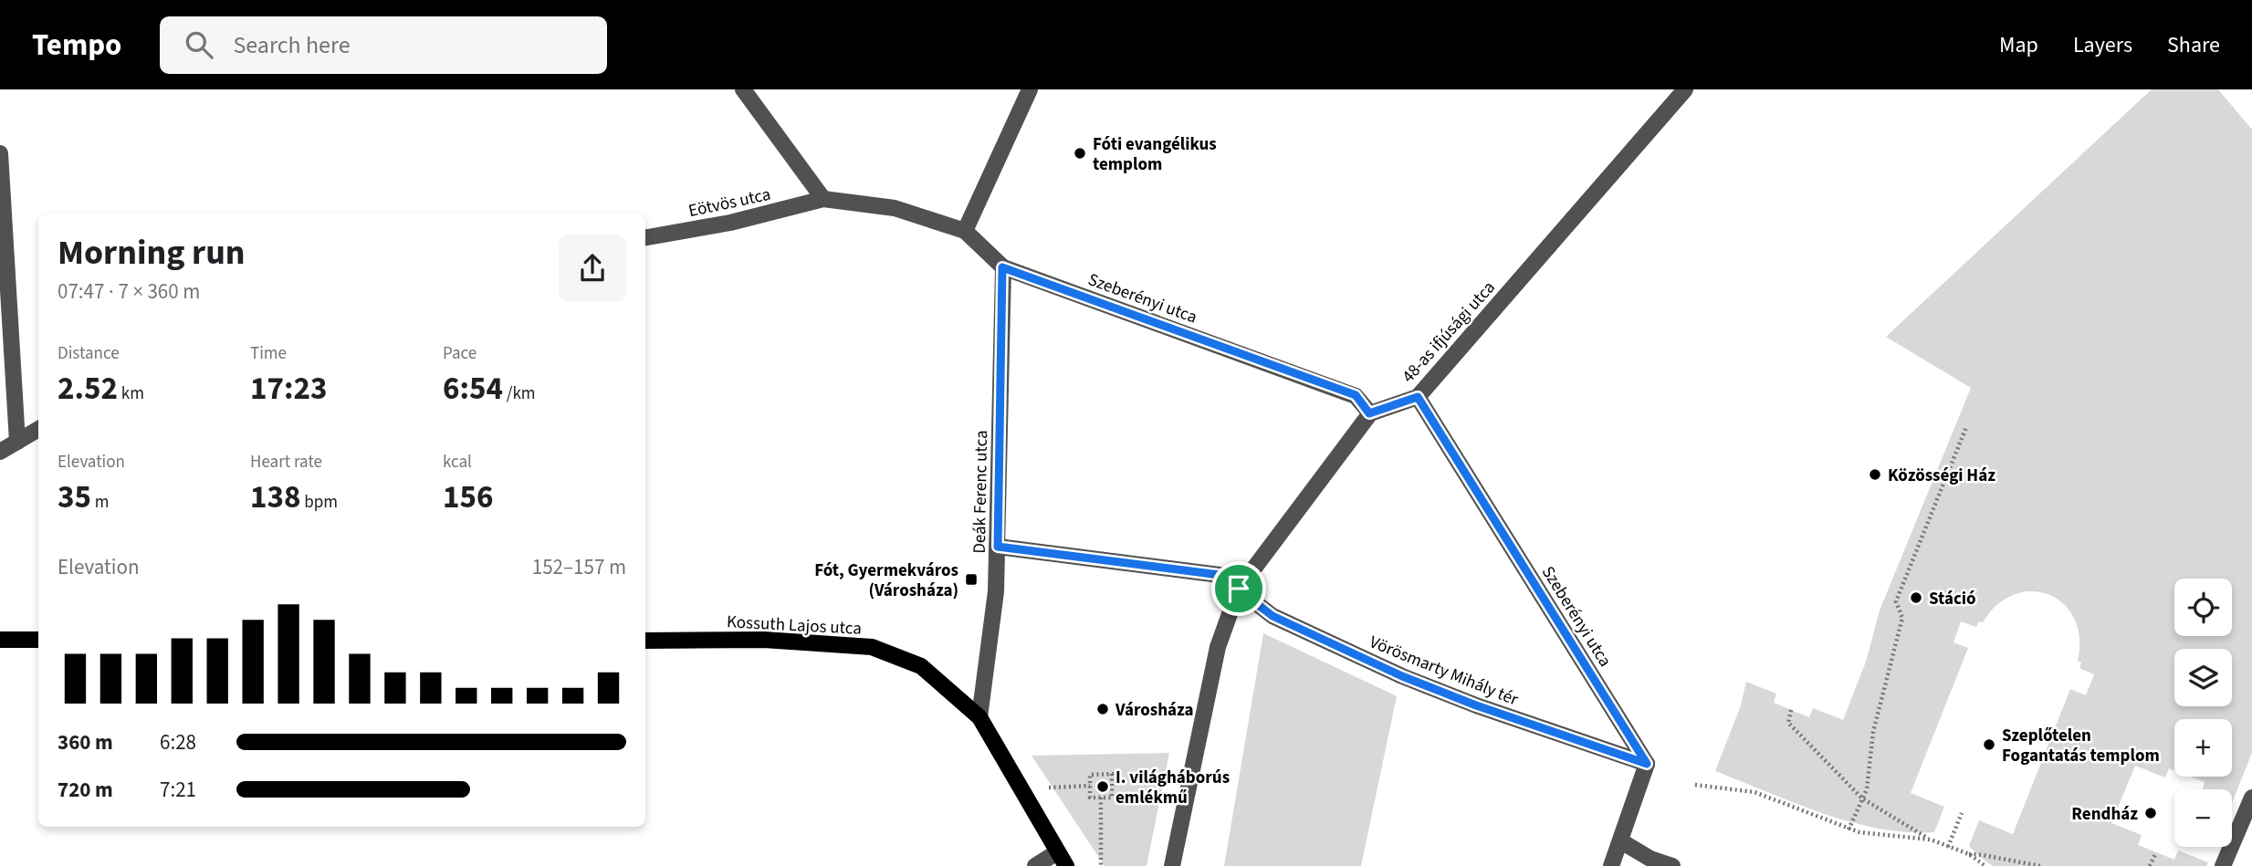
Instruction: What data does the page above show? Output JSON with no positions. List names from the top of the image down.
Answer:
{
  "streets": {
    "main road": ["Kossuth Lajos utca"],
    "street": [
      "Eötvös utca",
      "Szeberényi utca",
      "48-as ifjúsági utca",
      "Deák Ferenc utca",
      "Vörösmarty Mihály tér"
    ]
  },
  "crossings": [
    ["Szeberényi utca", "48-as ifjúsági utca"],
    ["Szeberényi utca", "Deák Ferenc utca"],
    ["Szeberényi utca", "Vörösmarty Mihály tér"],
    ["Deák Ferenc utca", "Kossuth Lajos utca"],
    ["Deák Ferenc utca", "Vörösmarty Mihály tér"]
  ],
  "places": {
    "other": [
      "Fóti evangélikus templom",
      "Közösségi Ház",
      "Stáció",
      "Városháza",
      "Szeplőtelen Fogantatás templom",
      "I. világháborús emlékmű",
      "Rendház"
    ],
    "transit": ["Fót, Gyermekváros (Városháza)"]
  },
  "page": {
    "header": "Tempo",
    "search": "Search here",
    "nav": ["Map", "Layers", "Share"],
    "heading": ["Morning run", "07:47 · 7 × 360 m"],
    "stats": [
      ["Distance", "2.52 km"],
      ["Time", "17:23"],
      ["Pace", "6:54 /km"],
      ["Elevation", "35 m"],
      ["Heart rate", "138 bpm"],
      ["kcal", "156"]
    ],
    "chart": ["Elevation", "152–157 m"],
    "map_buttons": ["+", "−"],
    "list": [
      {
        "name": "360 m",
        "note": "6:28"
      },
      {
        "name": "720 m",
        "note": "7:21"
      }
    ]
  }
}
